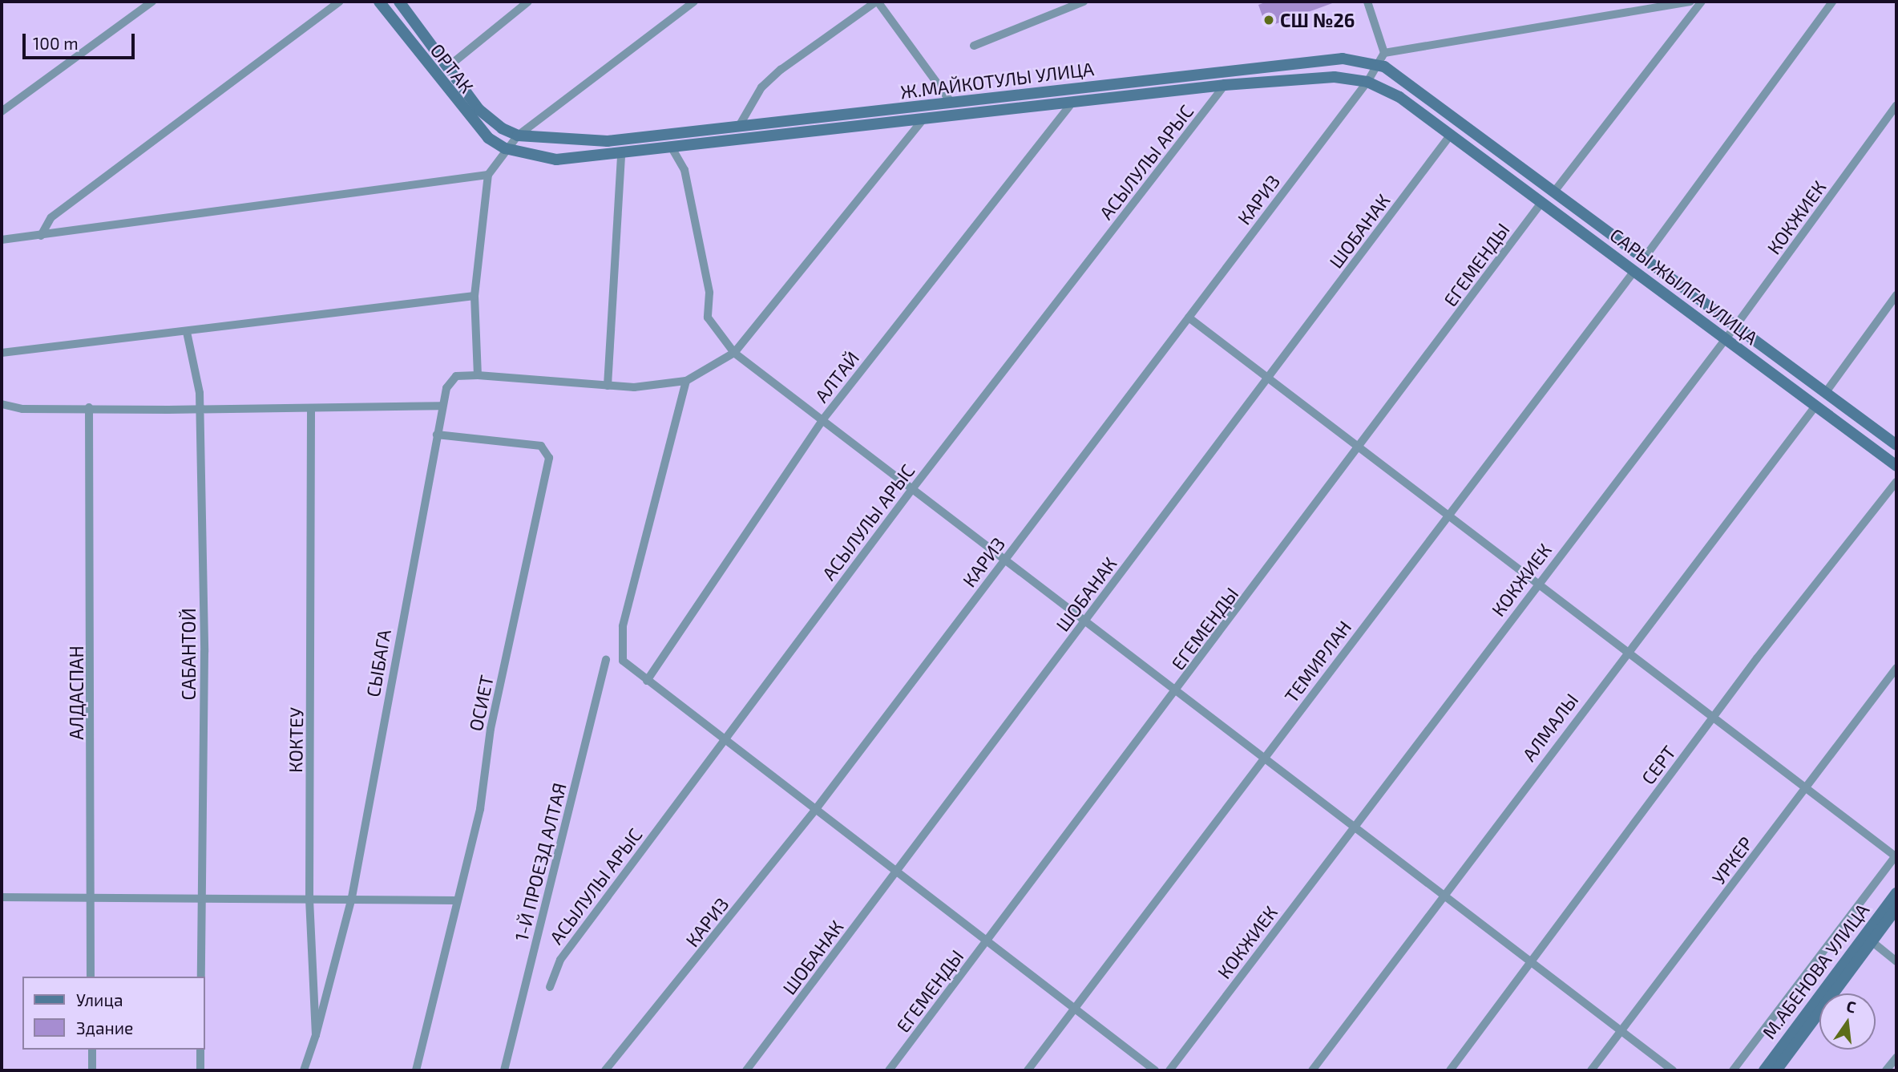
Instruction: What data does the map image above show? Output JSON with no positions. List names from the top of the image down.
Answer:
{
  "streets": {
    "street": [
      "ОРТАК",
      "Ж.МАЙКОТУЛЫ УЛИЦА",
      "АСЫЛУЛЫ АРЫС",
      "КАРИЗ",
      "КОКЖИЕК",
      "ШОБАНАК",
      "ЕГЕМЕНДЫ",
      "САРЫ ЖЫЛГА УЛИЦА",
      "АЛТАЙ",
      "САБАНТОЙ",
      "ТЕМИРЛАН",
      "СЫБАГА",
      "АЛДАСПАН",
      "ОСИЕТ",
      "АЛМАЛЫ",
      "КОКТЕУ",
      "СЕРТ",
      "УРКЕР",
      "1-Й ПРОЕЗД АЛТАЯ",
      "М.АБЕНОВА УЛИЦА"
    ]
  },
  "crossings": [
    ["ОРТАК", "Ж.МАЙКОТУЛЫ УЛИЦА"],
    ["Ж.МАЙКОТУЛЫ УЛИЦА", "АСЫЛУЛЫ АРЫС"],
    ["Ж.МАЙКОТУЛЫ УЛИЦА", "КАРИЗ"],
    ["Ж.МАЙКОТУЛЫ УЛИЦА", "ШОБАНАК"],
    ["Ж.МАЙКОТУЛЫ УЛИЦА", "САРЫ ЖЫЛГА УЛИЦА"],
    ["Ж.МАЙКОТУЛЫ УЛИЦА", "АЛТАЙ"],
    ["КОКЖИЕК", "САРЫ ЖЫЛГА УЛИЦА"],
    ["ШОБАНАК", "САРЫ ЖЫЛГА УЛИЦА"],
    ["ЕГЕМЕНДЫ", "САРЫ ЖЫЛГА УЛИЦА"],
    ["САРЫ ЖЫЛГА УЛИЦА", "ТЕМИРЛАН"],
    ["САРЫ ЖЫЛГА УЛИЦА", "АЛМАЛЫ"],
    ["СЫБАГА", "ОСИЕТ"],
    ["СЫБАГА", "КОКТЕУ"]
  ],
  "places": ["СШ №26"],
  "legend": ["Улица", "Здание"],
  "scale_bar": "100 m",
  "north": "top"
}
